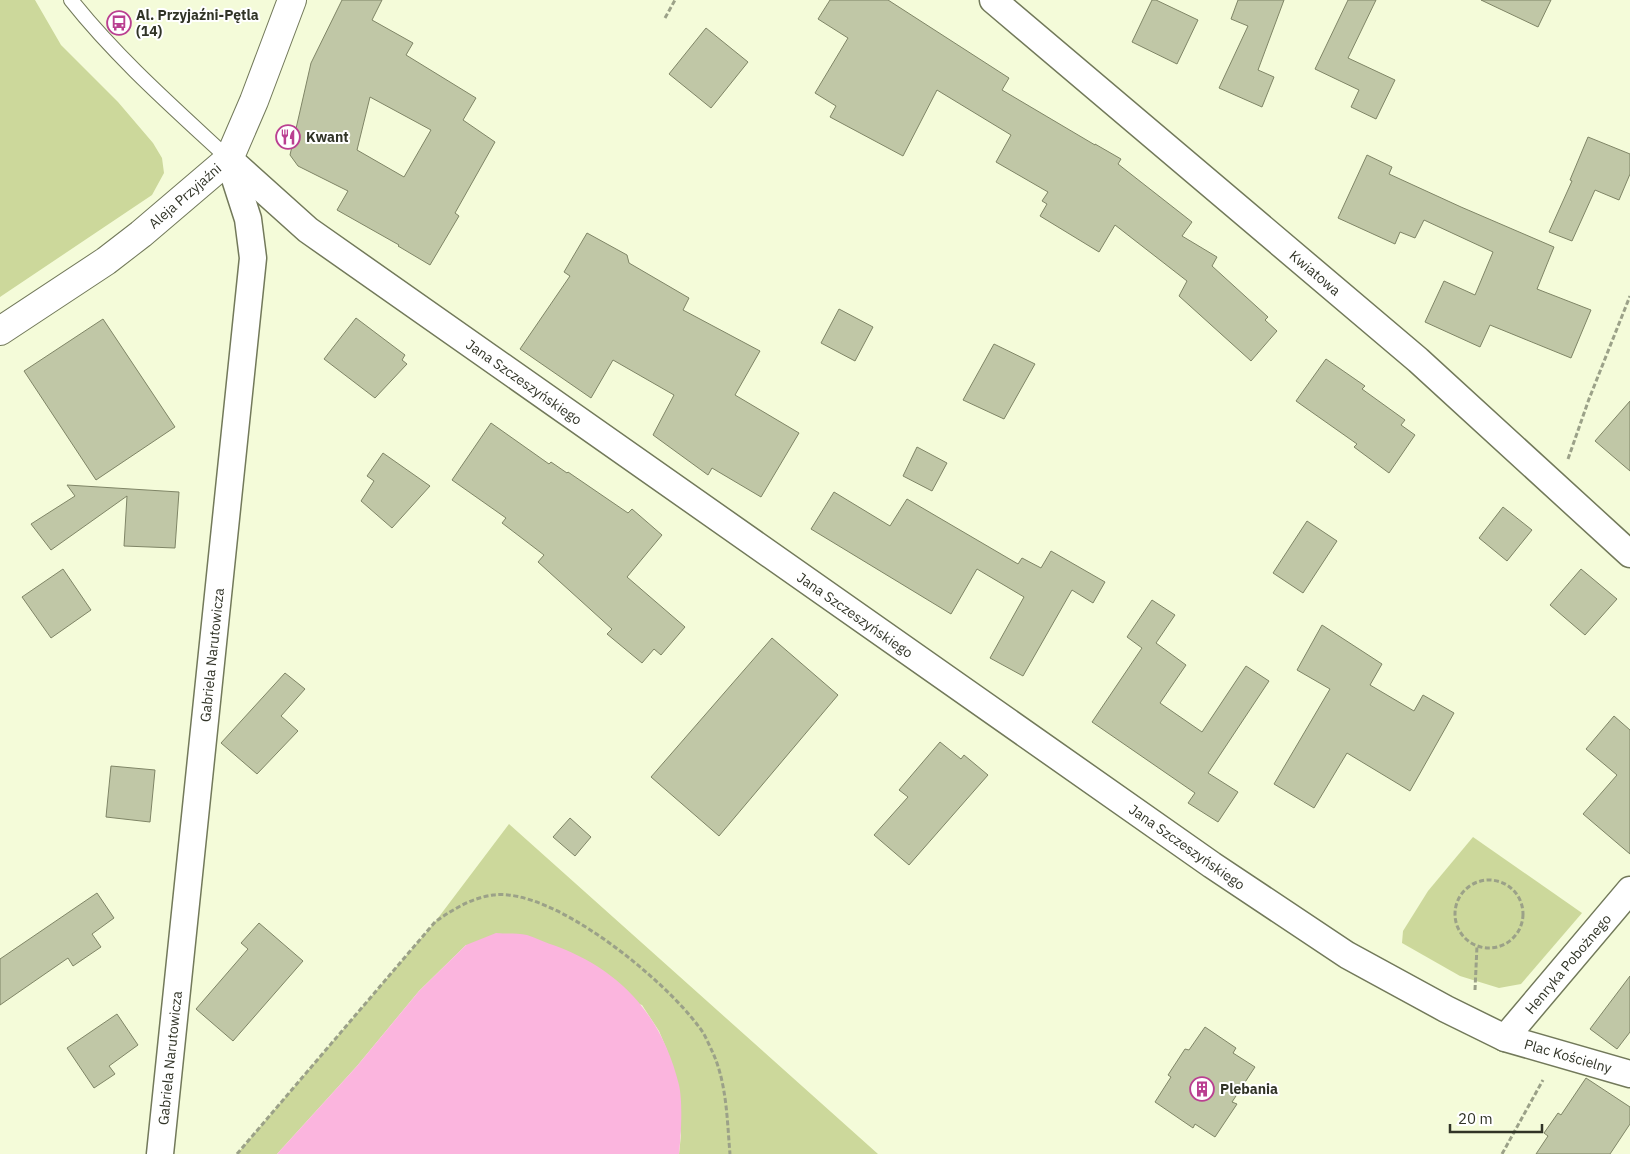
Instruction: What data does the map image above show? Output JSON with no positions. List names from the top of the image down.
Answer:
{
  "streets": {
    "street": [
      "Aleja Przyjaźni",
      "Kwiatowa",
      "Jana Szczeszyńskiego",
      "Gabriela Narutowicza",
      "Henryka Pobożnego",
      "Plac Kościelny"
    ]
  },
  "crossings": [
    ["Aleja Przyjaźni", "Jana Szczeszyńskiego"],
    ["Aleja Przyjaźni", "Gabriela Narutowicza"],
    ["Jana Szczeszyńskiego", "Gabriela Narutowicza"],
    ["Jana Szczeszyńskiego", "Henryka Pobożnego"],
    ["Jana Szczeszyńskiego", "Plac Kościelny"],
    ["Henryka Pobożnego", "Plac Kościelny"]
  ],
  "places": {
    "bus stop": ["Al. Przyjaźni-Pętla (14)"],
    "restaurant": ["Kwant"],
    "building": ["Plebania"]
  },
  "scale_bar": "20 m"
}
